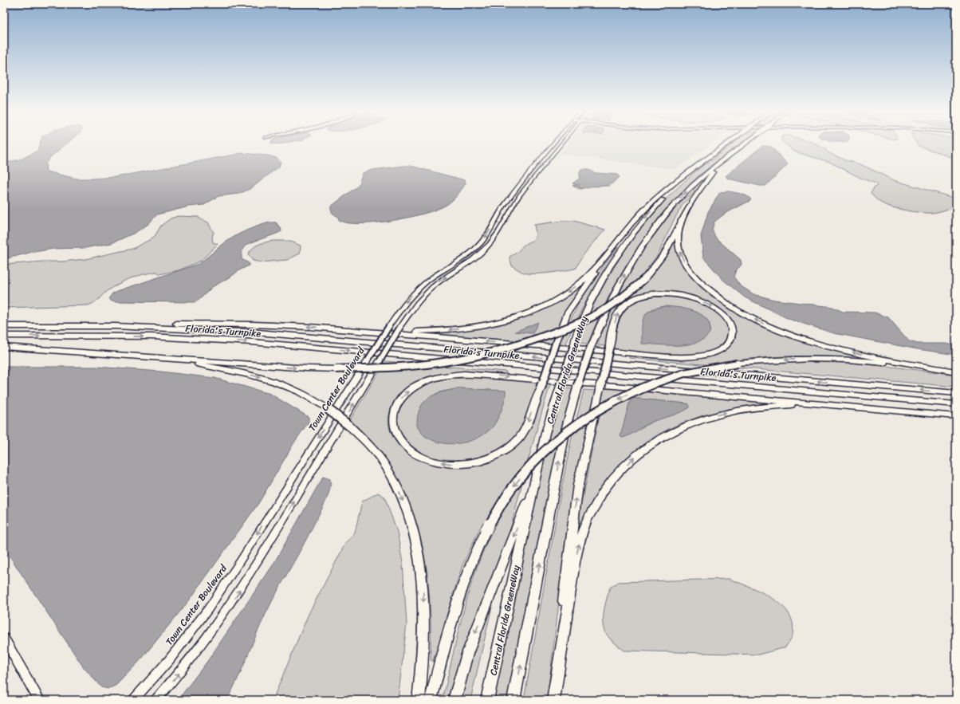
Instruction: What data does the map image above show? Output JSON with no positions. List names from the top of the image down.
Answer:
{
  "streets": {
    "highway": ["Florida's Turnpike", "Central Florida GreeneWay"],
    "main road": ["Town Center Boulevard"]
  }
}
